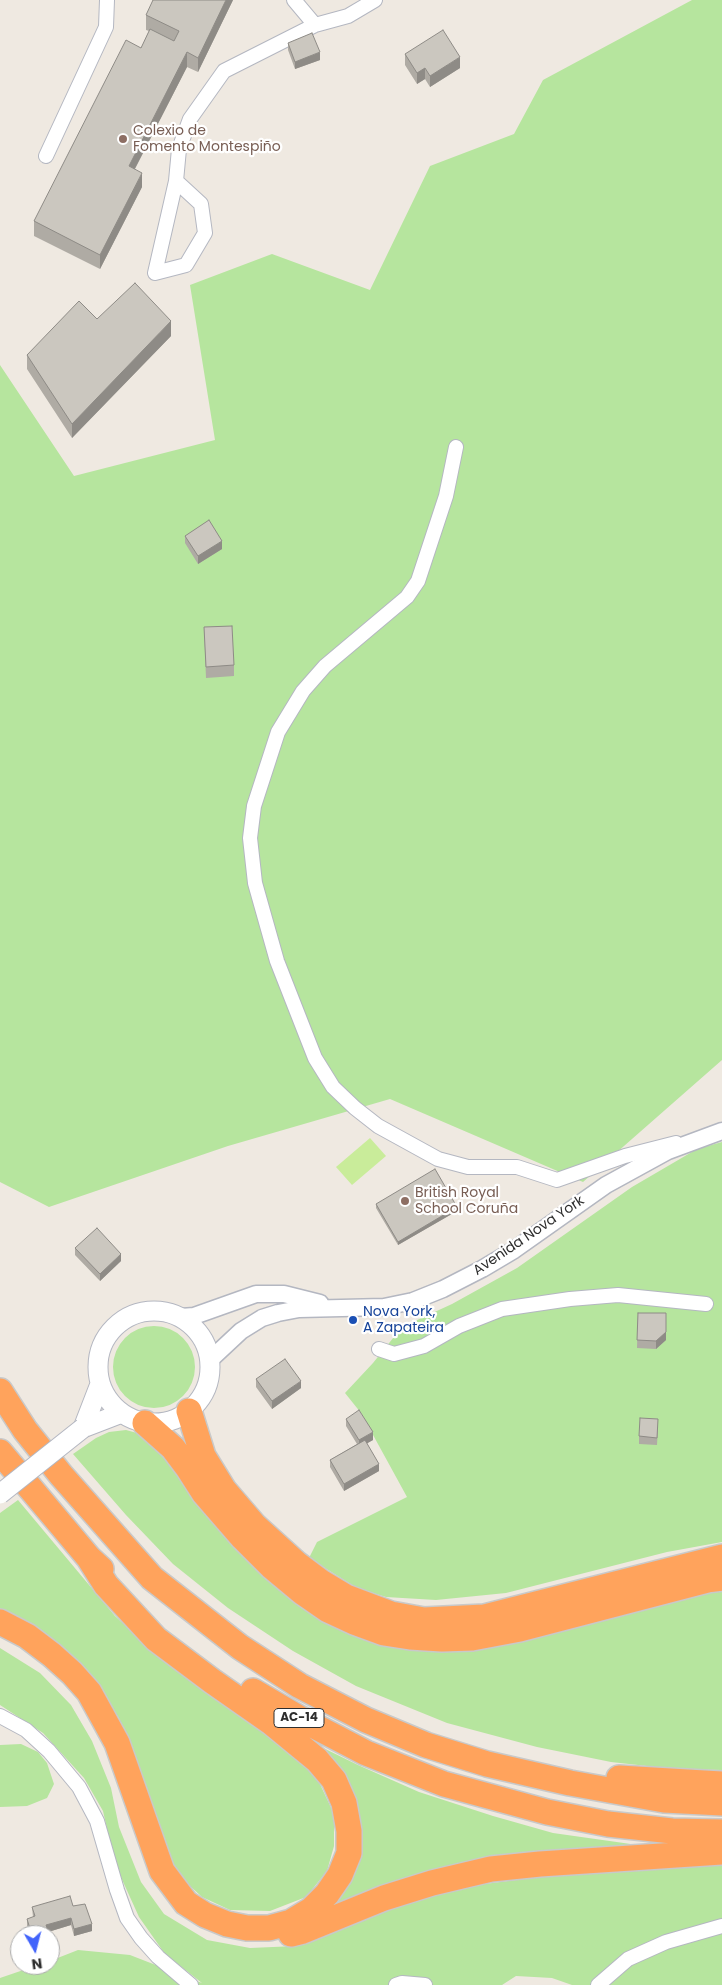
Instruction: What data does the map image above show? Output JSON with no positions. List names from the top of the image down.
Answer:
{
  "streets": {
    "highway": ["AC-14"],
    "street": ["Avenida Nova York"]
  },
  "places": ["Colexio de Fomento Montespiño", "British Royal School Coruña", "Nova York, A Zapateira"],
  "north": "bottom"
}
